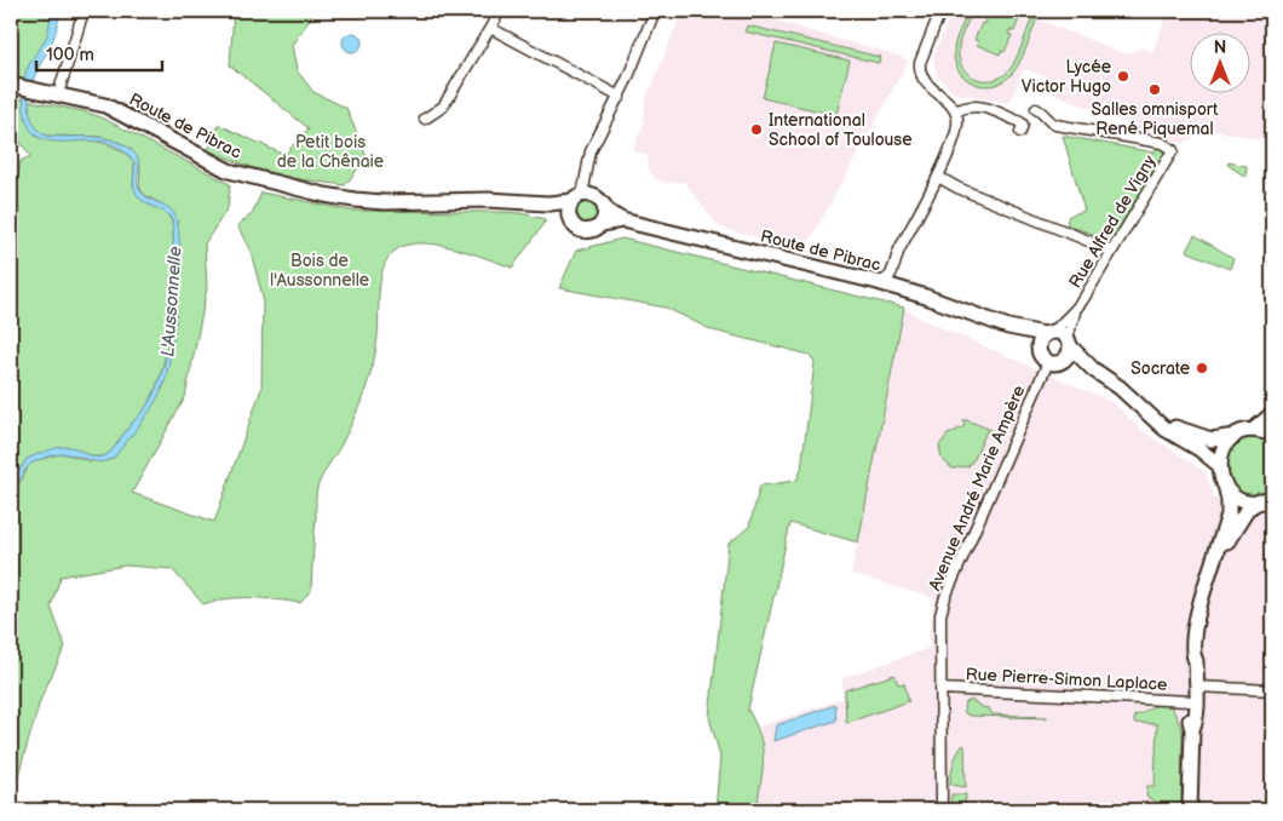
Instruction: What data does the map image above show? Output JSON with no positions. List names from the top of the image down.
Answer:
{
  "streets": {
    "main road": ["Route de Pibrac"],
    "street": ["Rue Alfred de Vigny", "Avenue André Marie Ampère", "Rue Pierre-Simon Laplace"]
  },
  "crossings": [
    ["Route de Pibrac", "Rue Alfred de Vigny"],
    ["Route de Pibrac", "Avenue André Marie Ampère"],
    ["Rue Alfred de Vigny", "Avenue André Marie Ampère"],
    ["Avenue André Marie Ampère", "Rue Pierre-Simon Laplace"]
  ],
  "water": ["L'Aussonnelle"],
  "parks": ["Petit bois de la Chênaie", "Bois de l'Aussonnelle"],
  "places": [
    "Lycée Victor Hugo",
    "Salles omnisport René Piquemal",
    "International School of Toulouse",
    "Socrate"
  ],
  "scale_bar": "100 m",
  "north": "top"
}
